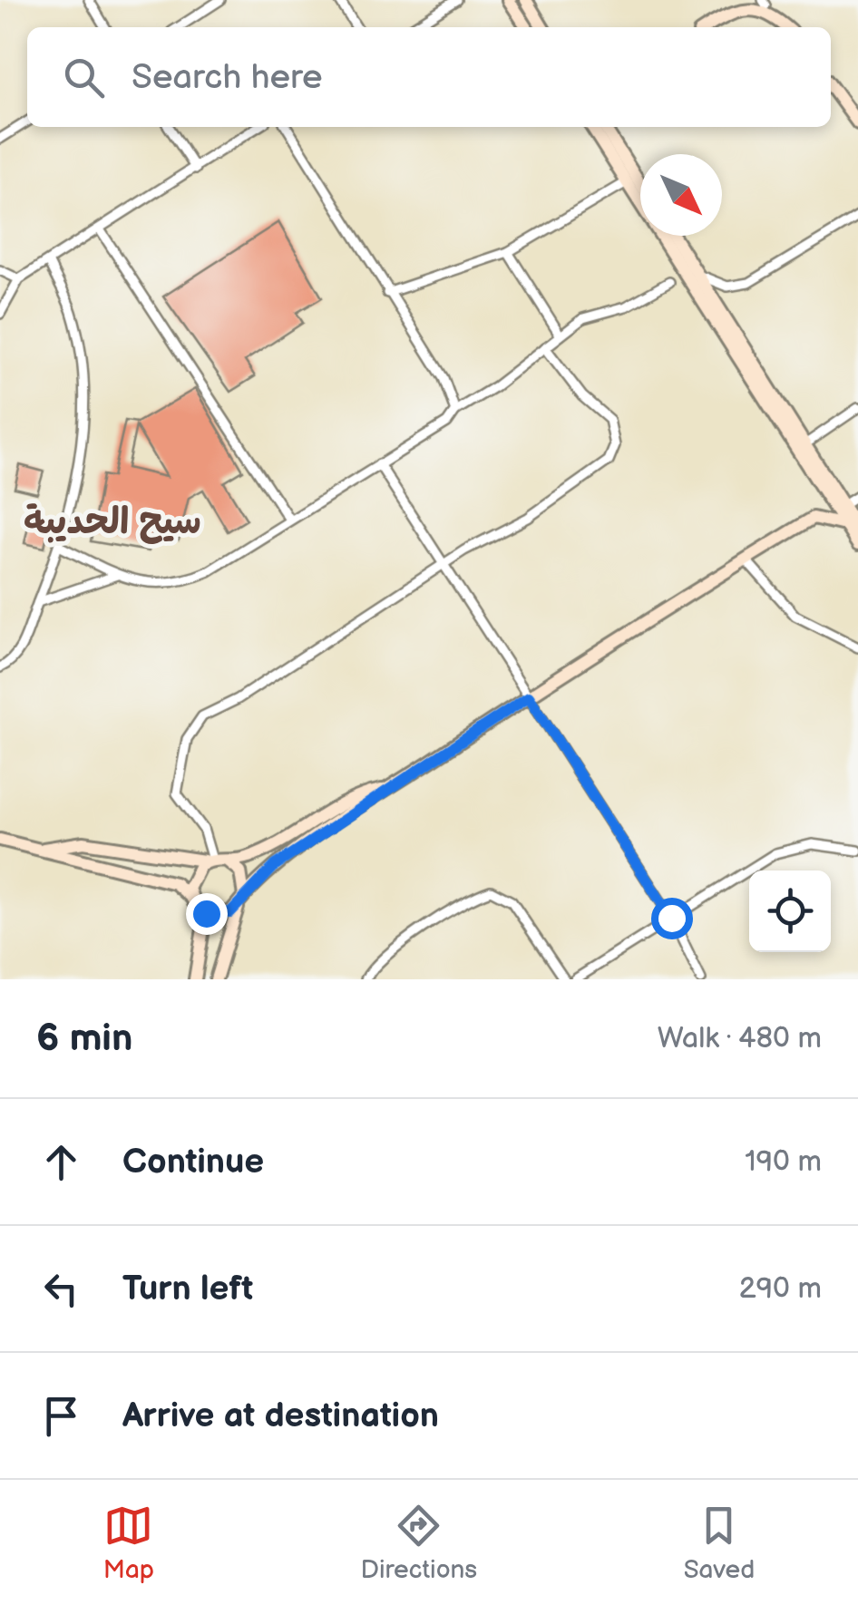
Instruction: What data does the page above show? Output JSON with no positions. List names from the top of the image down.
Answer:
{
  "districts": ["سيح الحديبة"],
  "north": "bottom right",
  "page": {
    "search": "Search here",
    "heading": ["6 min", "Walk · 480 m"],
    "list": [
      ["Continue", "190 m"],
      ["Turn left", "290 m"],
      "Arrive at destination"
    ],
    "nav": ["Map", "Directions", "Saved"]
  }
}
